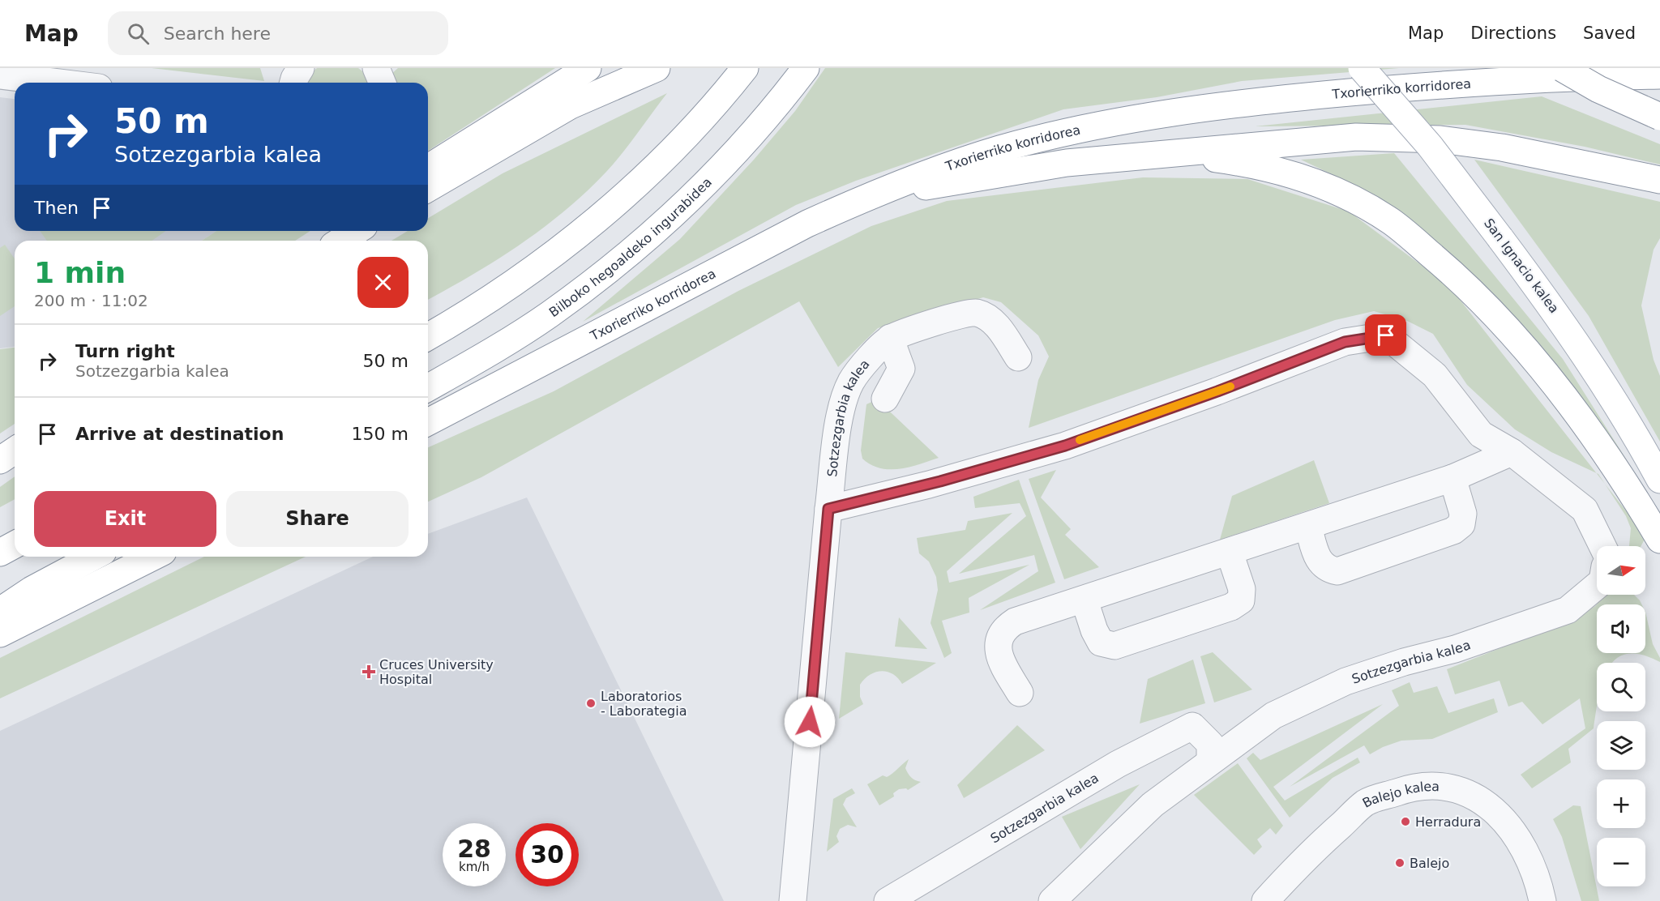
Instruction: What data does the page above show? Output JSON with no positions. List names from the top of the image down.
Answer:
{
  "streets": {
    "main road": ["Txorierriko korridorea", "Bilboko hegoaldeko ingurabidea", "San Ignacio kalea"],
    "street": ["Sotzezgarbia kalea", "Balejo kalea"]
  },
  "places": {
    "health": ["Cruces University Hospital"],
    "other": ["Laboratorios - Laborategia", "Herradura", "Balejo"]
  },
  "north": "right",
  "page": {
    "header": "Map",
    "search": "Search here",
    "nav": ["Map", "Directions", "Saved"],
    "turn": ["50 m", "Sotzezgarbia kalea"],
    "then": "Then",
    "heading": ["1 min", "200 m · 11:02"],
    "list": [
      {
        "name": "Turn right",
        "note": "Sotzezgarbia kalea",
        "value": "50 m"
      },
      {
        "name": "Arrive at destination",
        "value": "150 m"
      }
    ],
    "buttons": ["Exit", "Share"],
    "map_buttons": ["+", "−"],
    "speed": "28 km/h",
    "limit": "30"
  }
}
